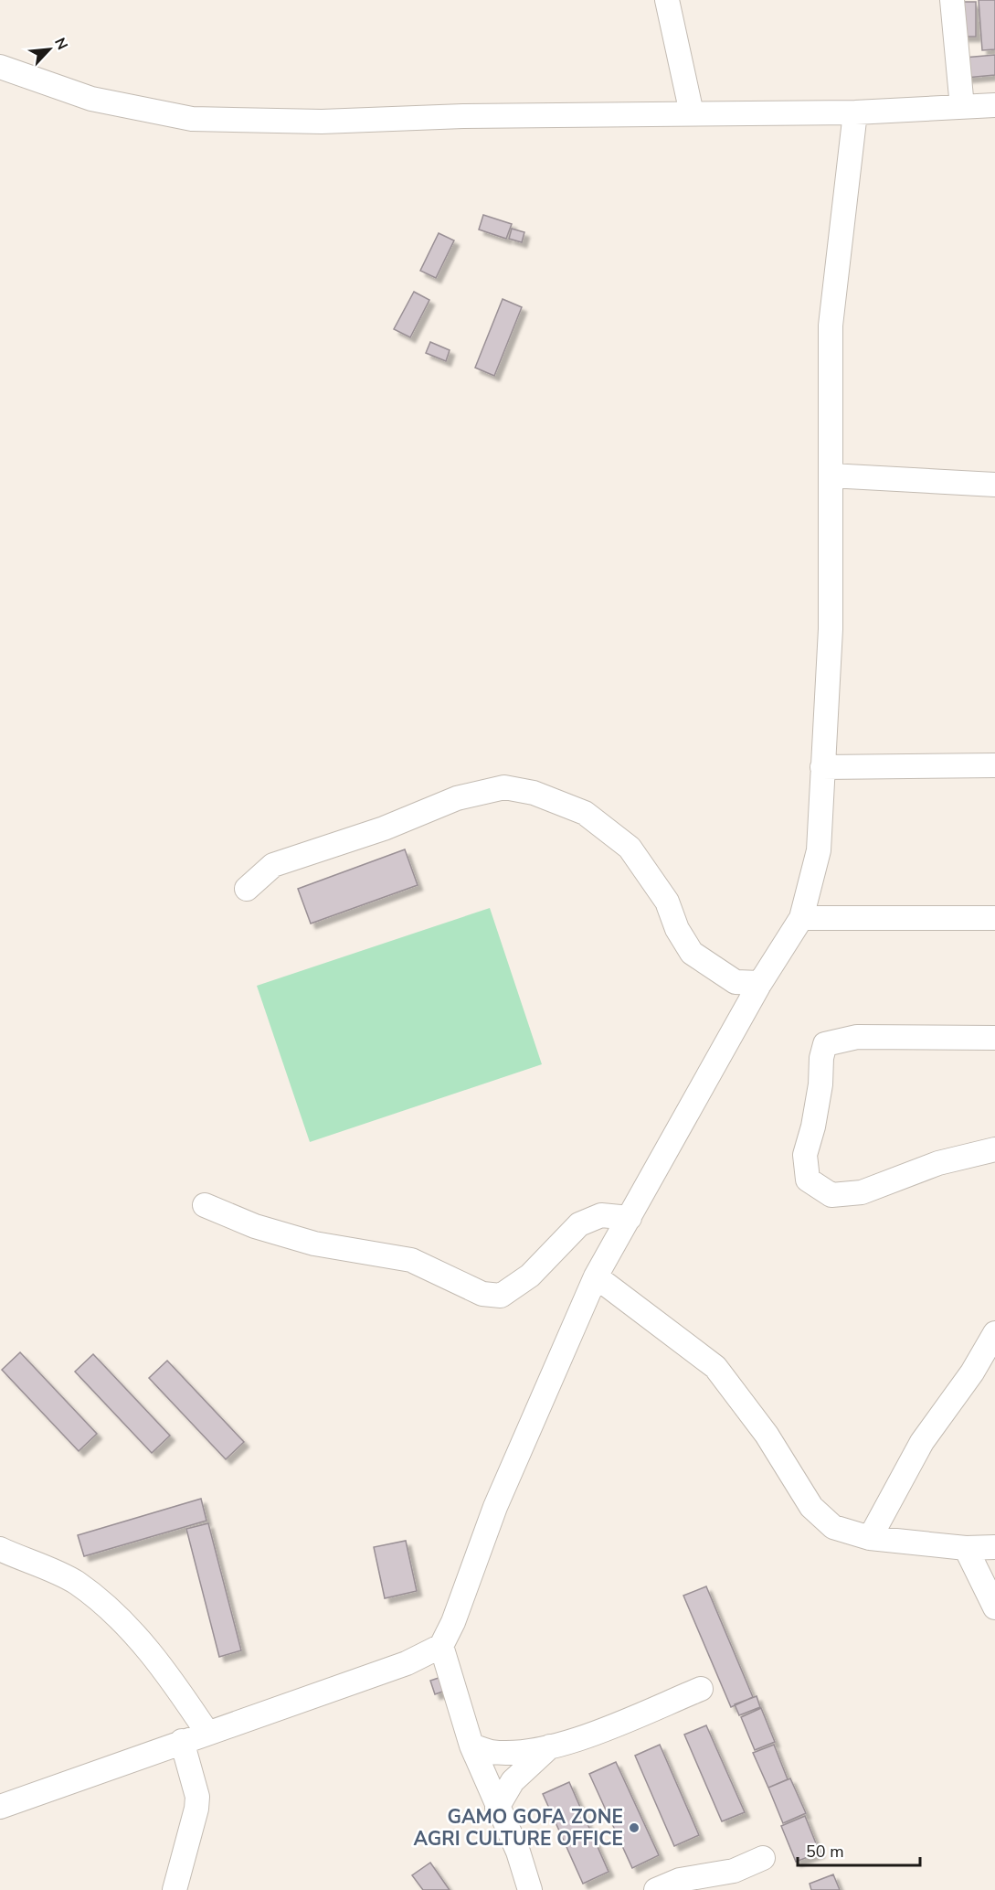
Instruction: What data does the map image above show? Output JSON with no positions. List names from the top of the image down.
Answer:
{
  "places": ["GAMO GOFA ZONE AGRI CULTURE OFFICE"],
  "scale_bar": "50 m",
  "north": "top right"
}
